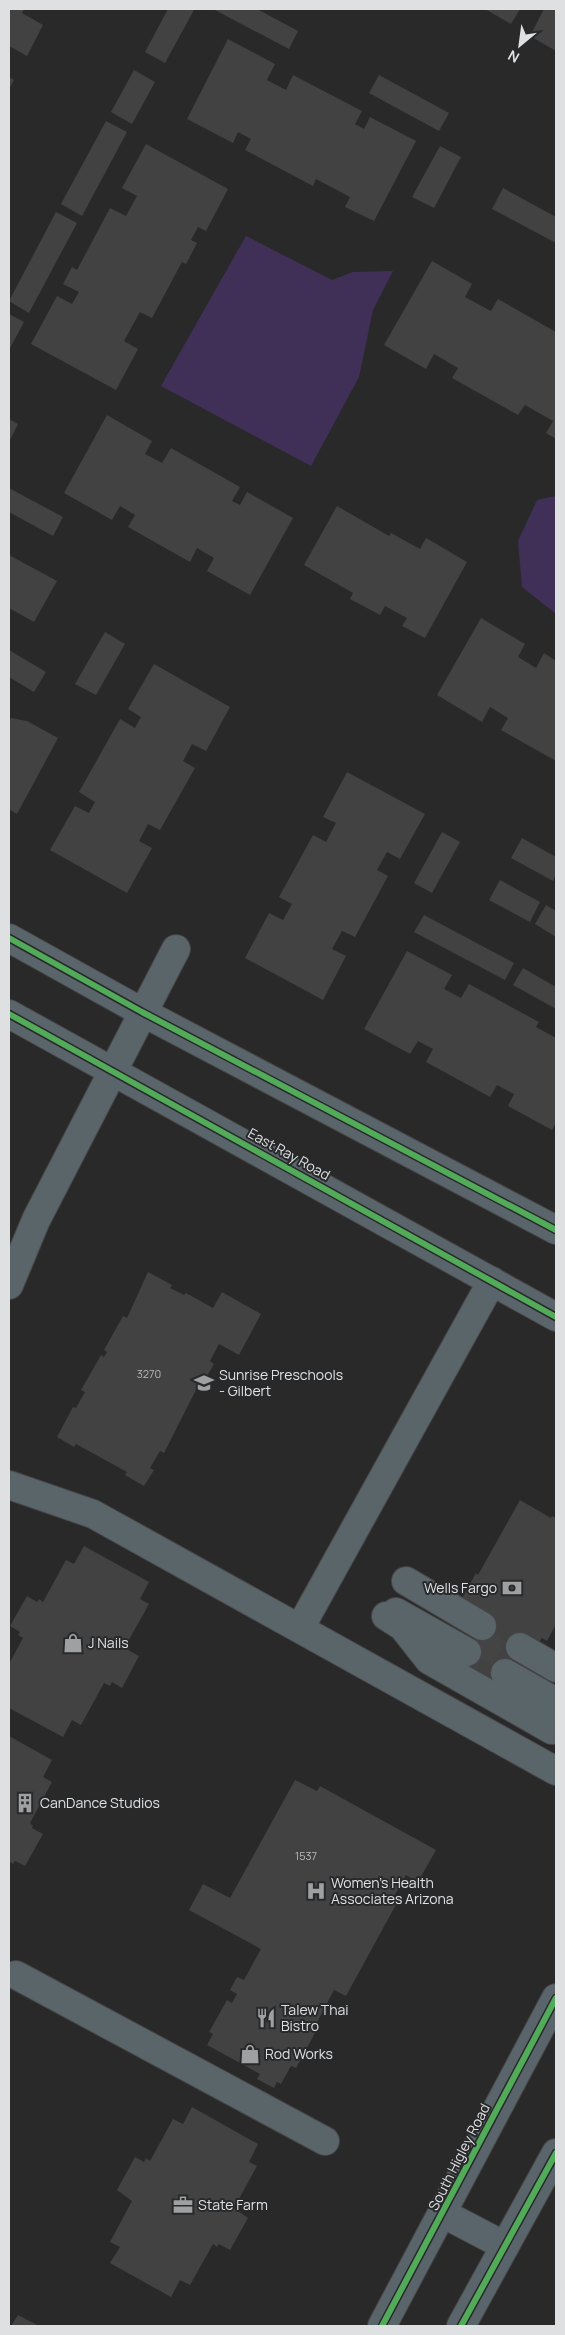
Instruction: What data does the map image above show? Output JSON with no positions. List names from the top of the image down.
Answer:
{
  "streets": {
    "main road": ["East Ray Road", "South Higley Road"]
  },
  "places": {
    "school or university": ["Sunrise Preschools - Gilbert"],
    "bank": ["Wells Fargo"],
    "shop": ["J Nails", "Rod Works"],
    "building": ["CanDance Studios"],
    "hospital": ["Women's Health Associates Arizona"],
    "restaurant": ["Talew Thai Bistro"],
    "office": ["State Farm"]
  },
  "house_numbers": ["3270", "1537"],
  "north": "bottom left"
}
